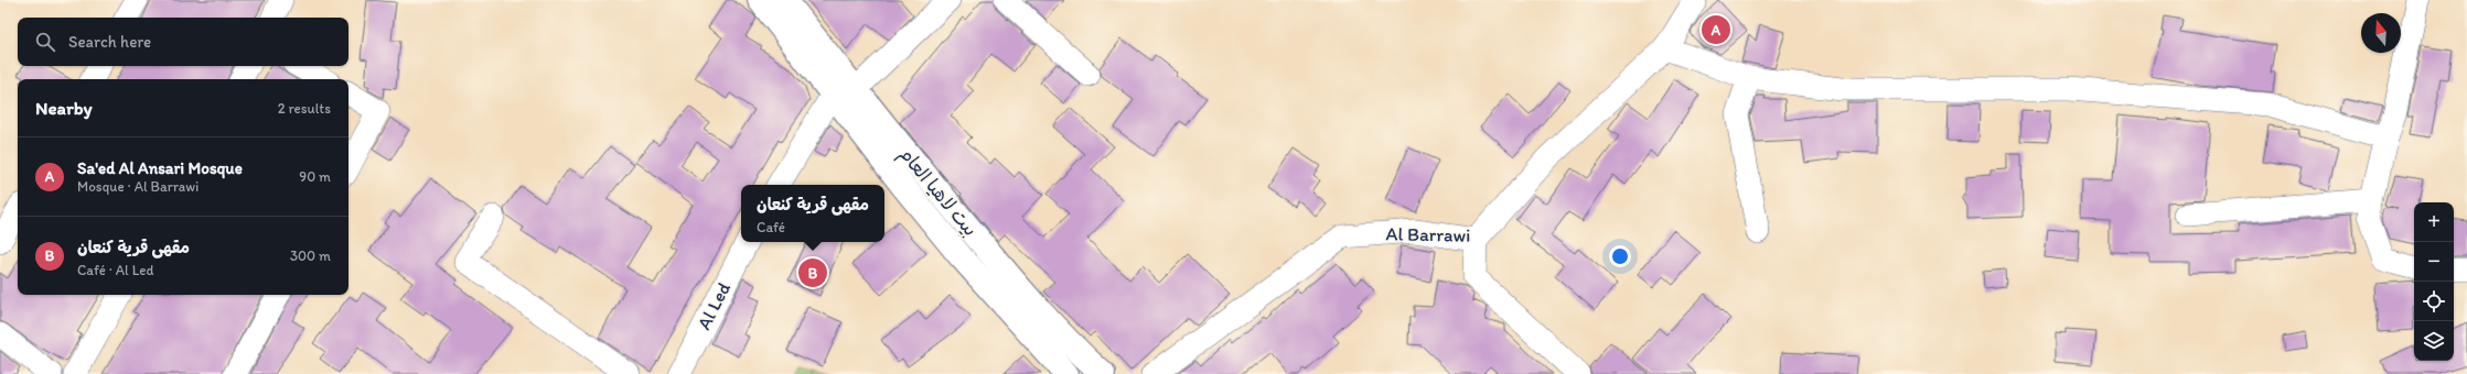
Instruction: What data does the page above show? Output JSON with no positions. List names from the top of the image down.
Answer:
{
  "streets": {
    "main road": ["بيت لاهيا العام"],
    "street": ["Al Barrawi", "Al Led"]
  },
  "north": "top",
  "page": {
    "pins": ["A", "B"],
    "search": "Search here",
    "heading": ["Nearby", "2 results"],
    "list": [
      {
        "mark": "A",
        "name": "Sa'ed Al Ansari Mosque",
        "note": "Mosque · Al Barrawi",
        "value": "90 m"
      },
      {
        "mark": "B",
        "name": "مقهى قرية كنعان",
        "note": "Café · Al Led",
        "value": "300 m"
      }
    ],
    "popup": ["مقهى قرية كنعان", "Café"],
    "map_buttons": ["+", "−"]
  }
}
